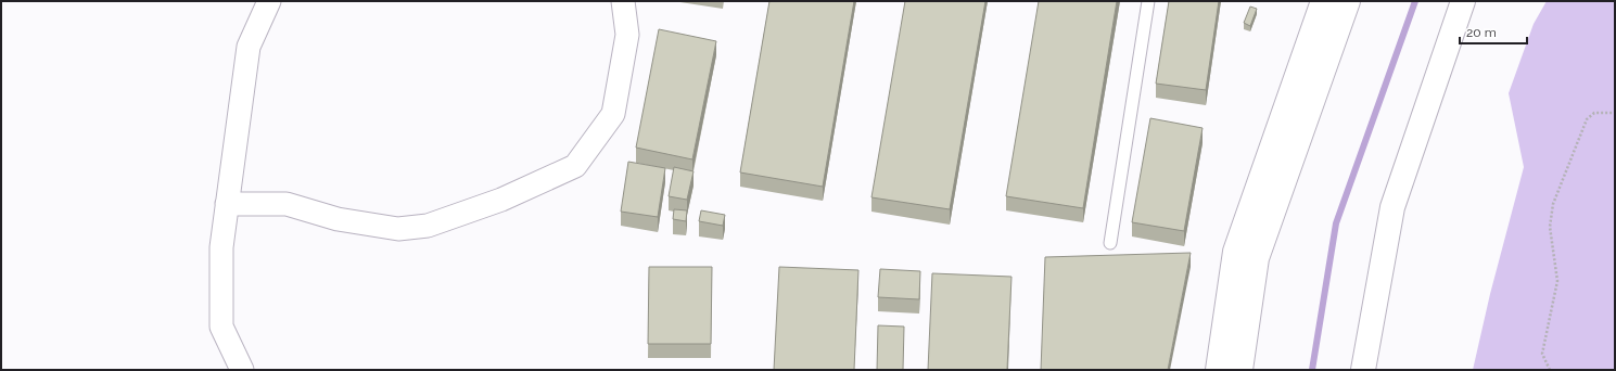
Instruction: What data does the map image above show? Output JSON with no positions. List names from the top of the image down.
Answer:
{
  "scale_bar": "20 m"
}
